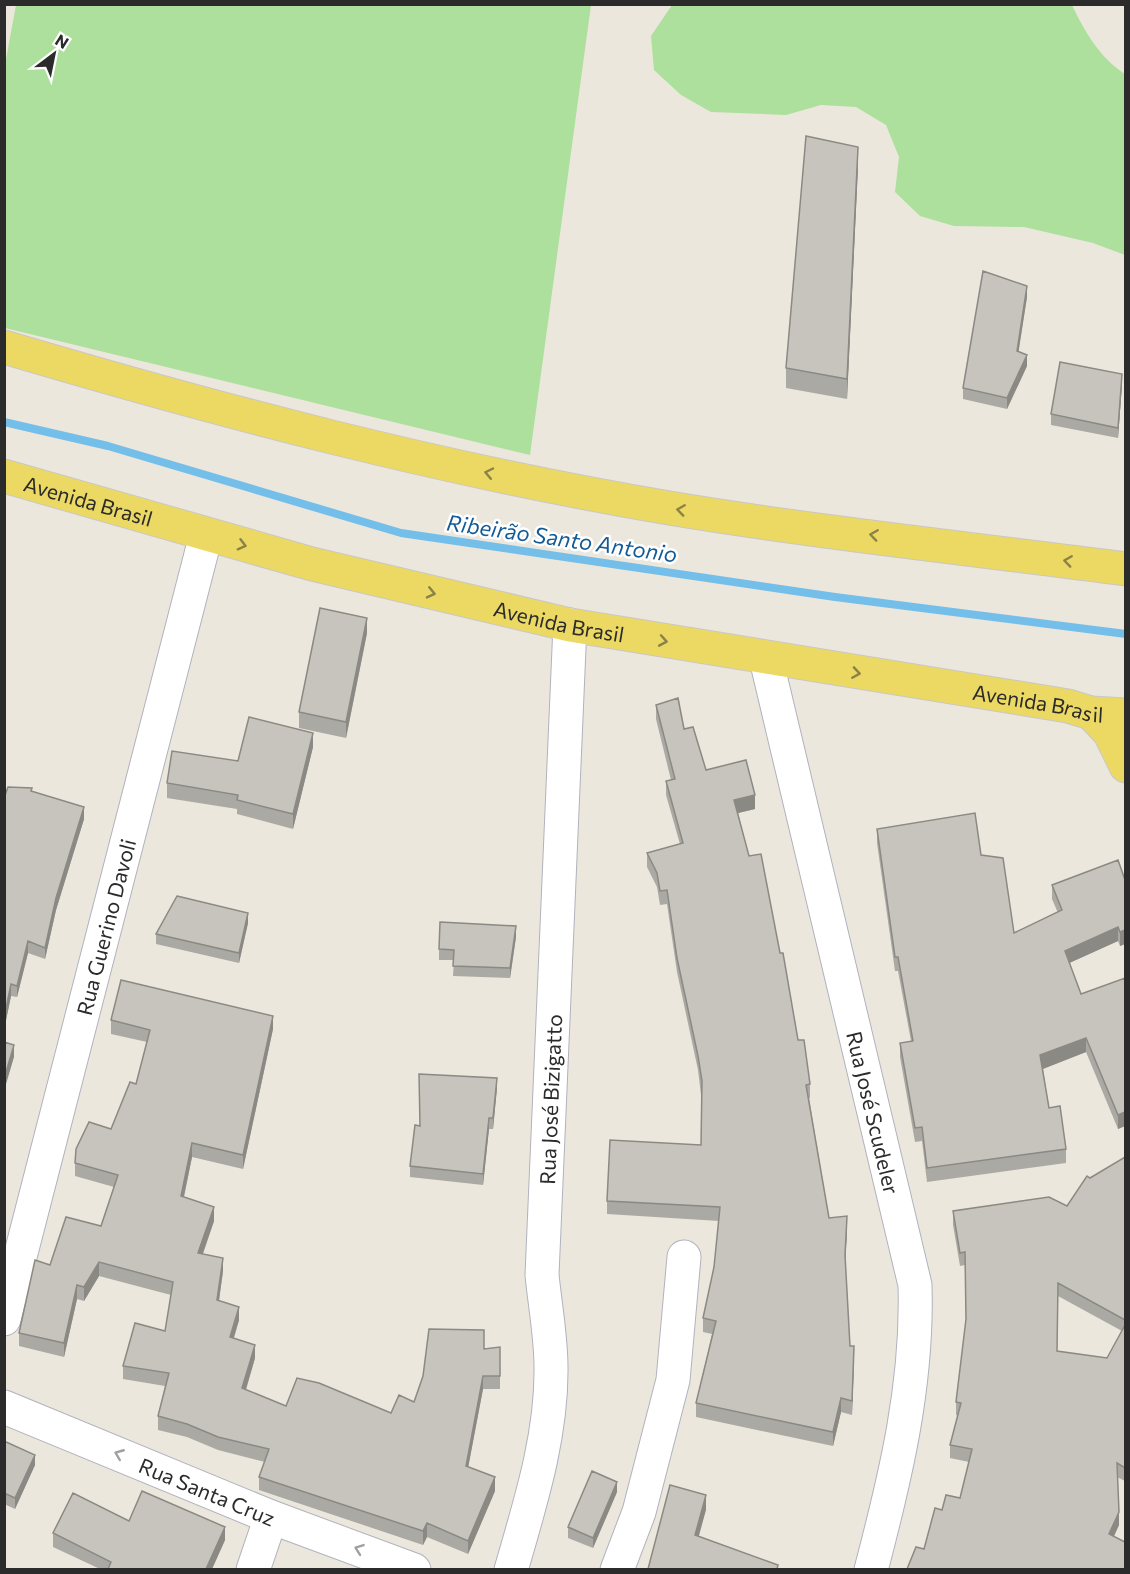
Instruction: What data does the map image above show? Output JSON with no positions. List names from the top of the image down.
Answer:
{
  "streets": {
    "main road": ["Avenida Brasil"],
    "street": [
      "Rua Guerino Davoli",
      "Rua José Bizigatto",
      "Rua José Scudeler",
      "Rua Santa Cruz"
    ]
  },
  "crossings": [
    ["Avenida Brasil", "Rua Guerino Davoli"],
    ["Avenida Brasil", "Rua José Bizigatto"],
    ["Avenida Brasil", "Rua José Scudeler"]
  ],
  "one_way": ["Rua Santa Cruz"],
  "water": ["Ribeirão Santo Antonio"],
  "north": "top right"
}
